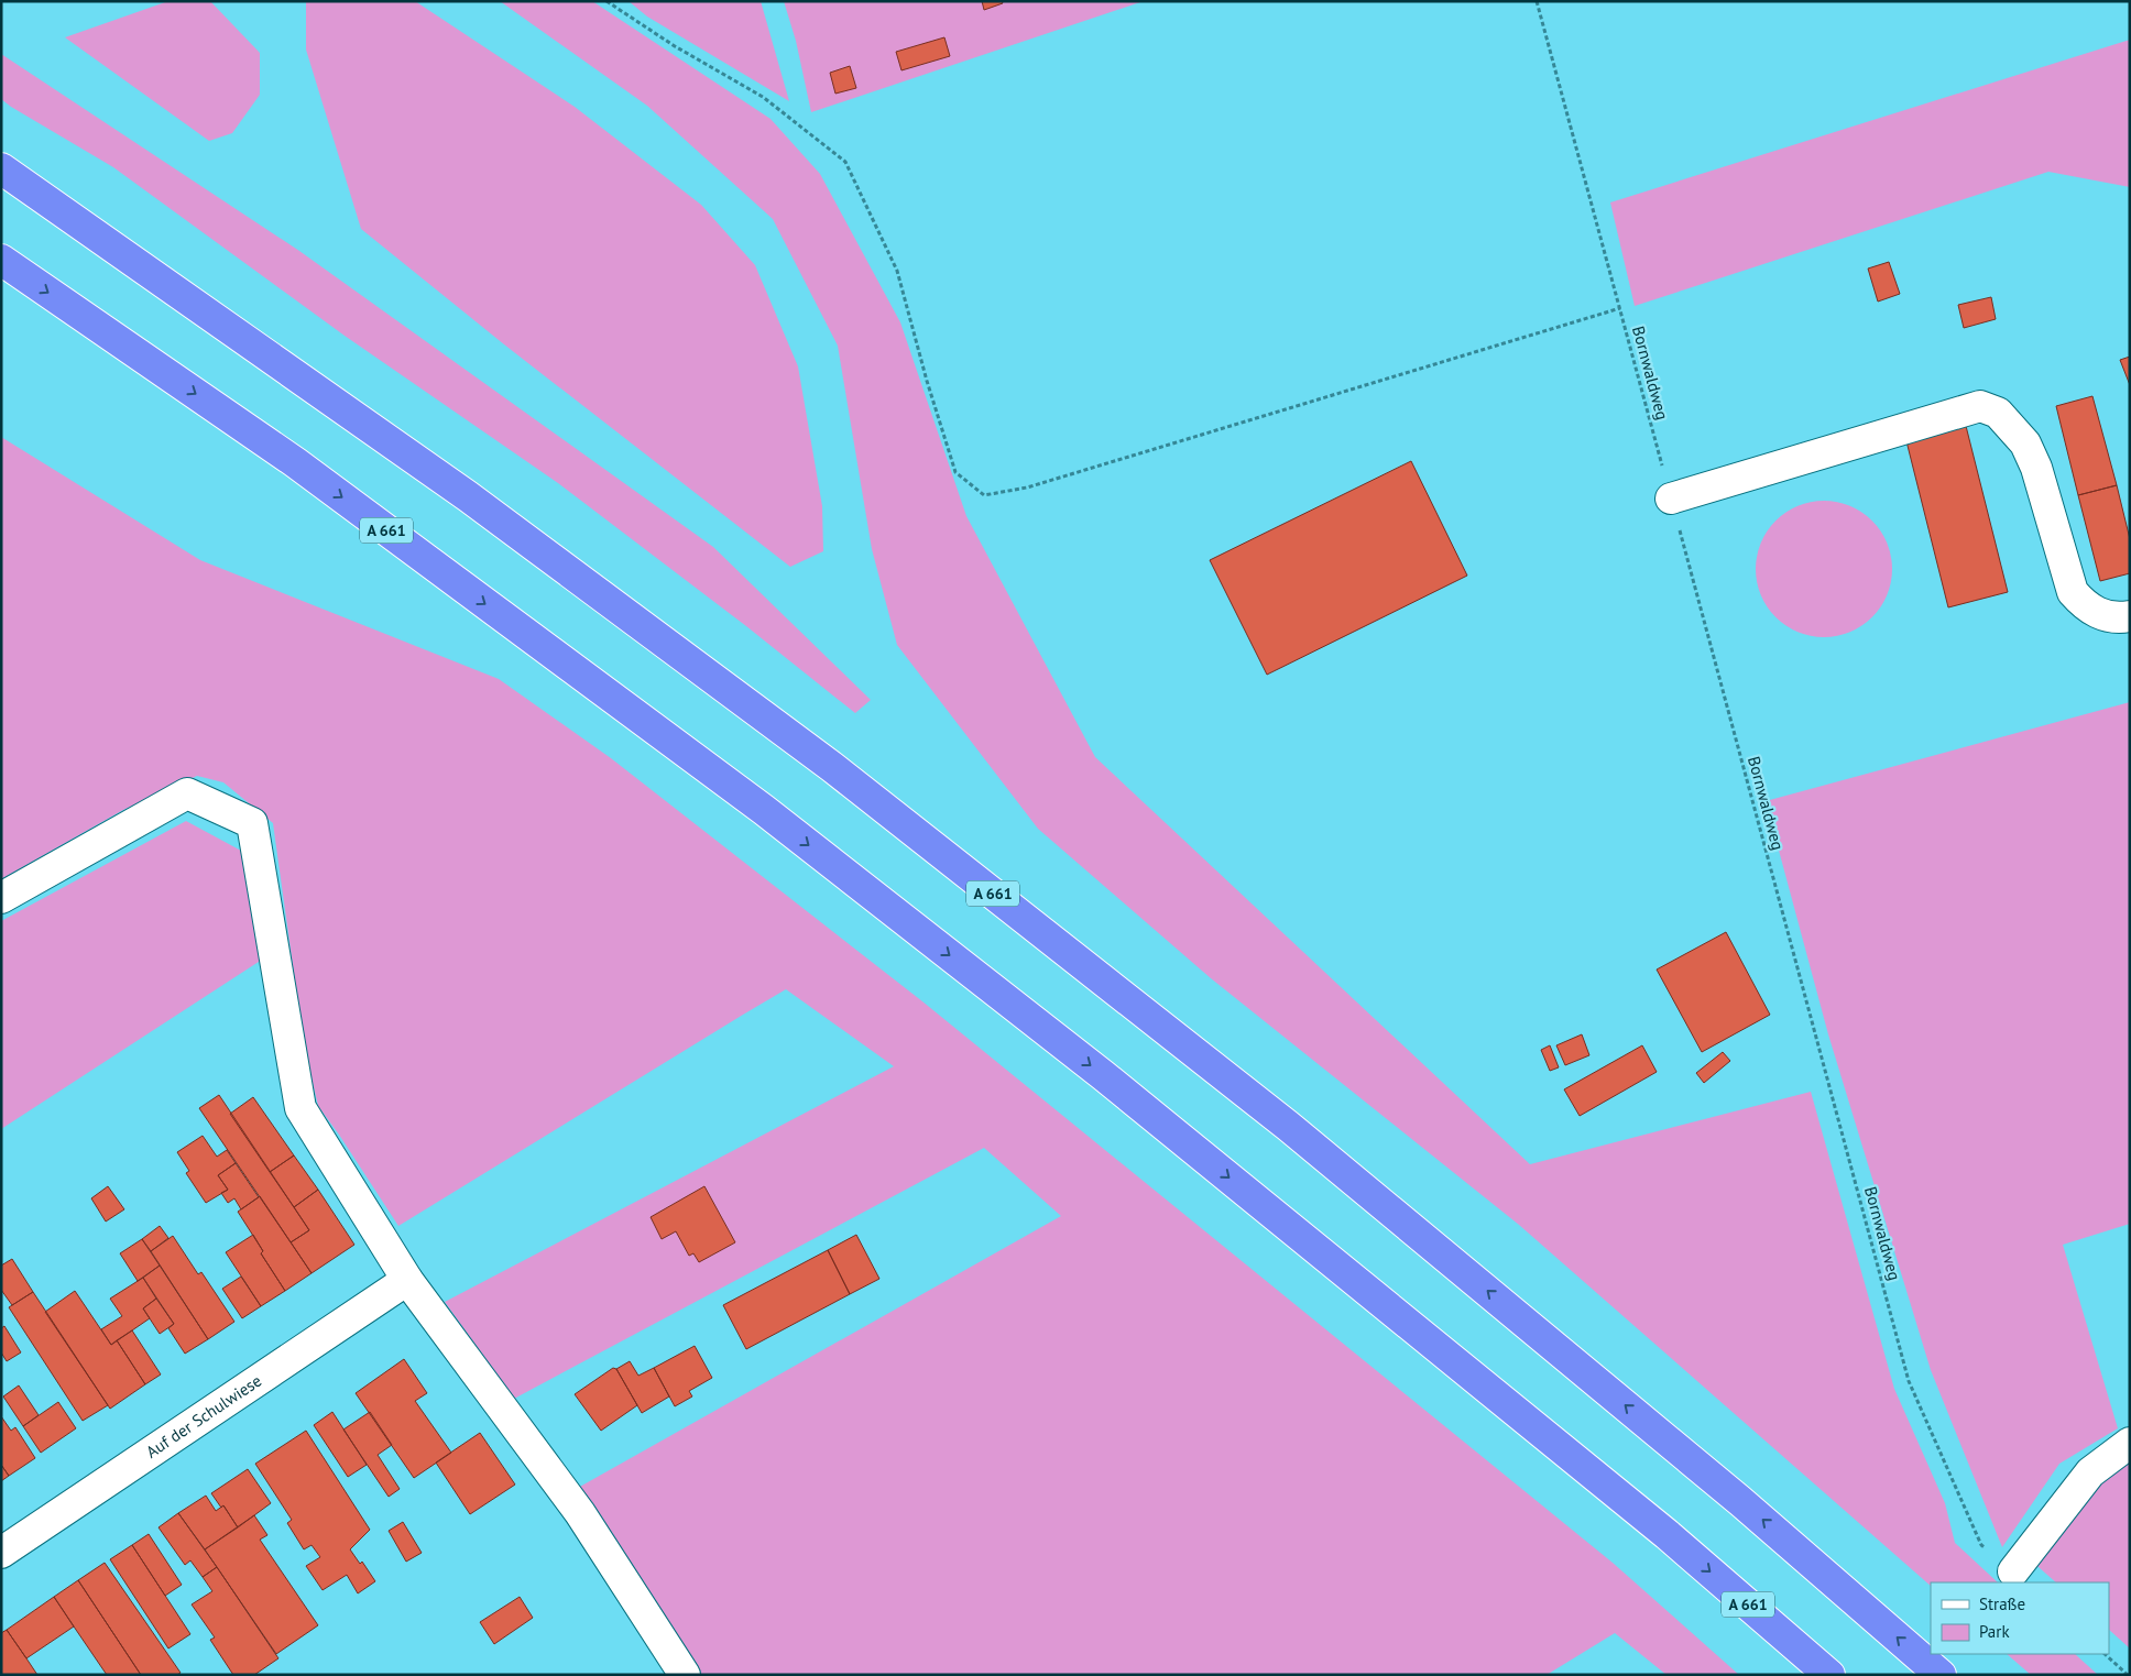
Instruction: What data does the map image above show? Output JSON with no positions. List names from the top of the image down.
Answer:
{
  "streets": {
    "highway": ["A 661"],
    "street": ["Auf der Schulwiese"],
    "path": ["Bornwaldweg"]
  },
  "legend": ["Straße", "Park"]
}
